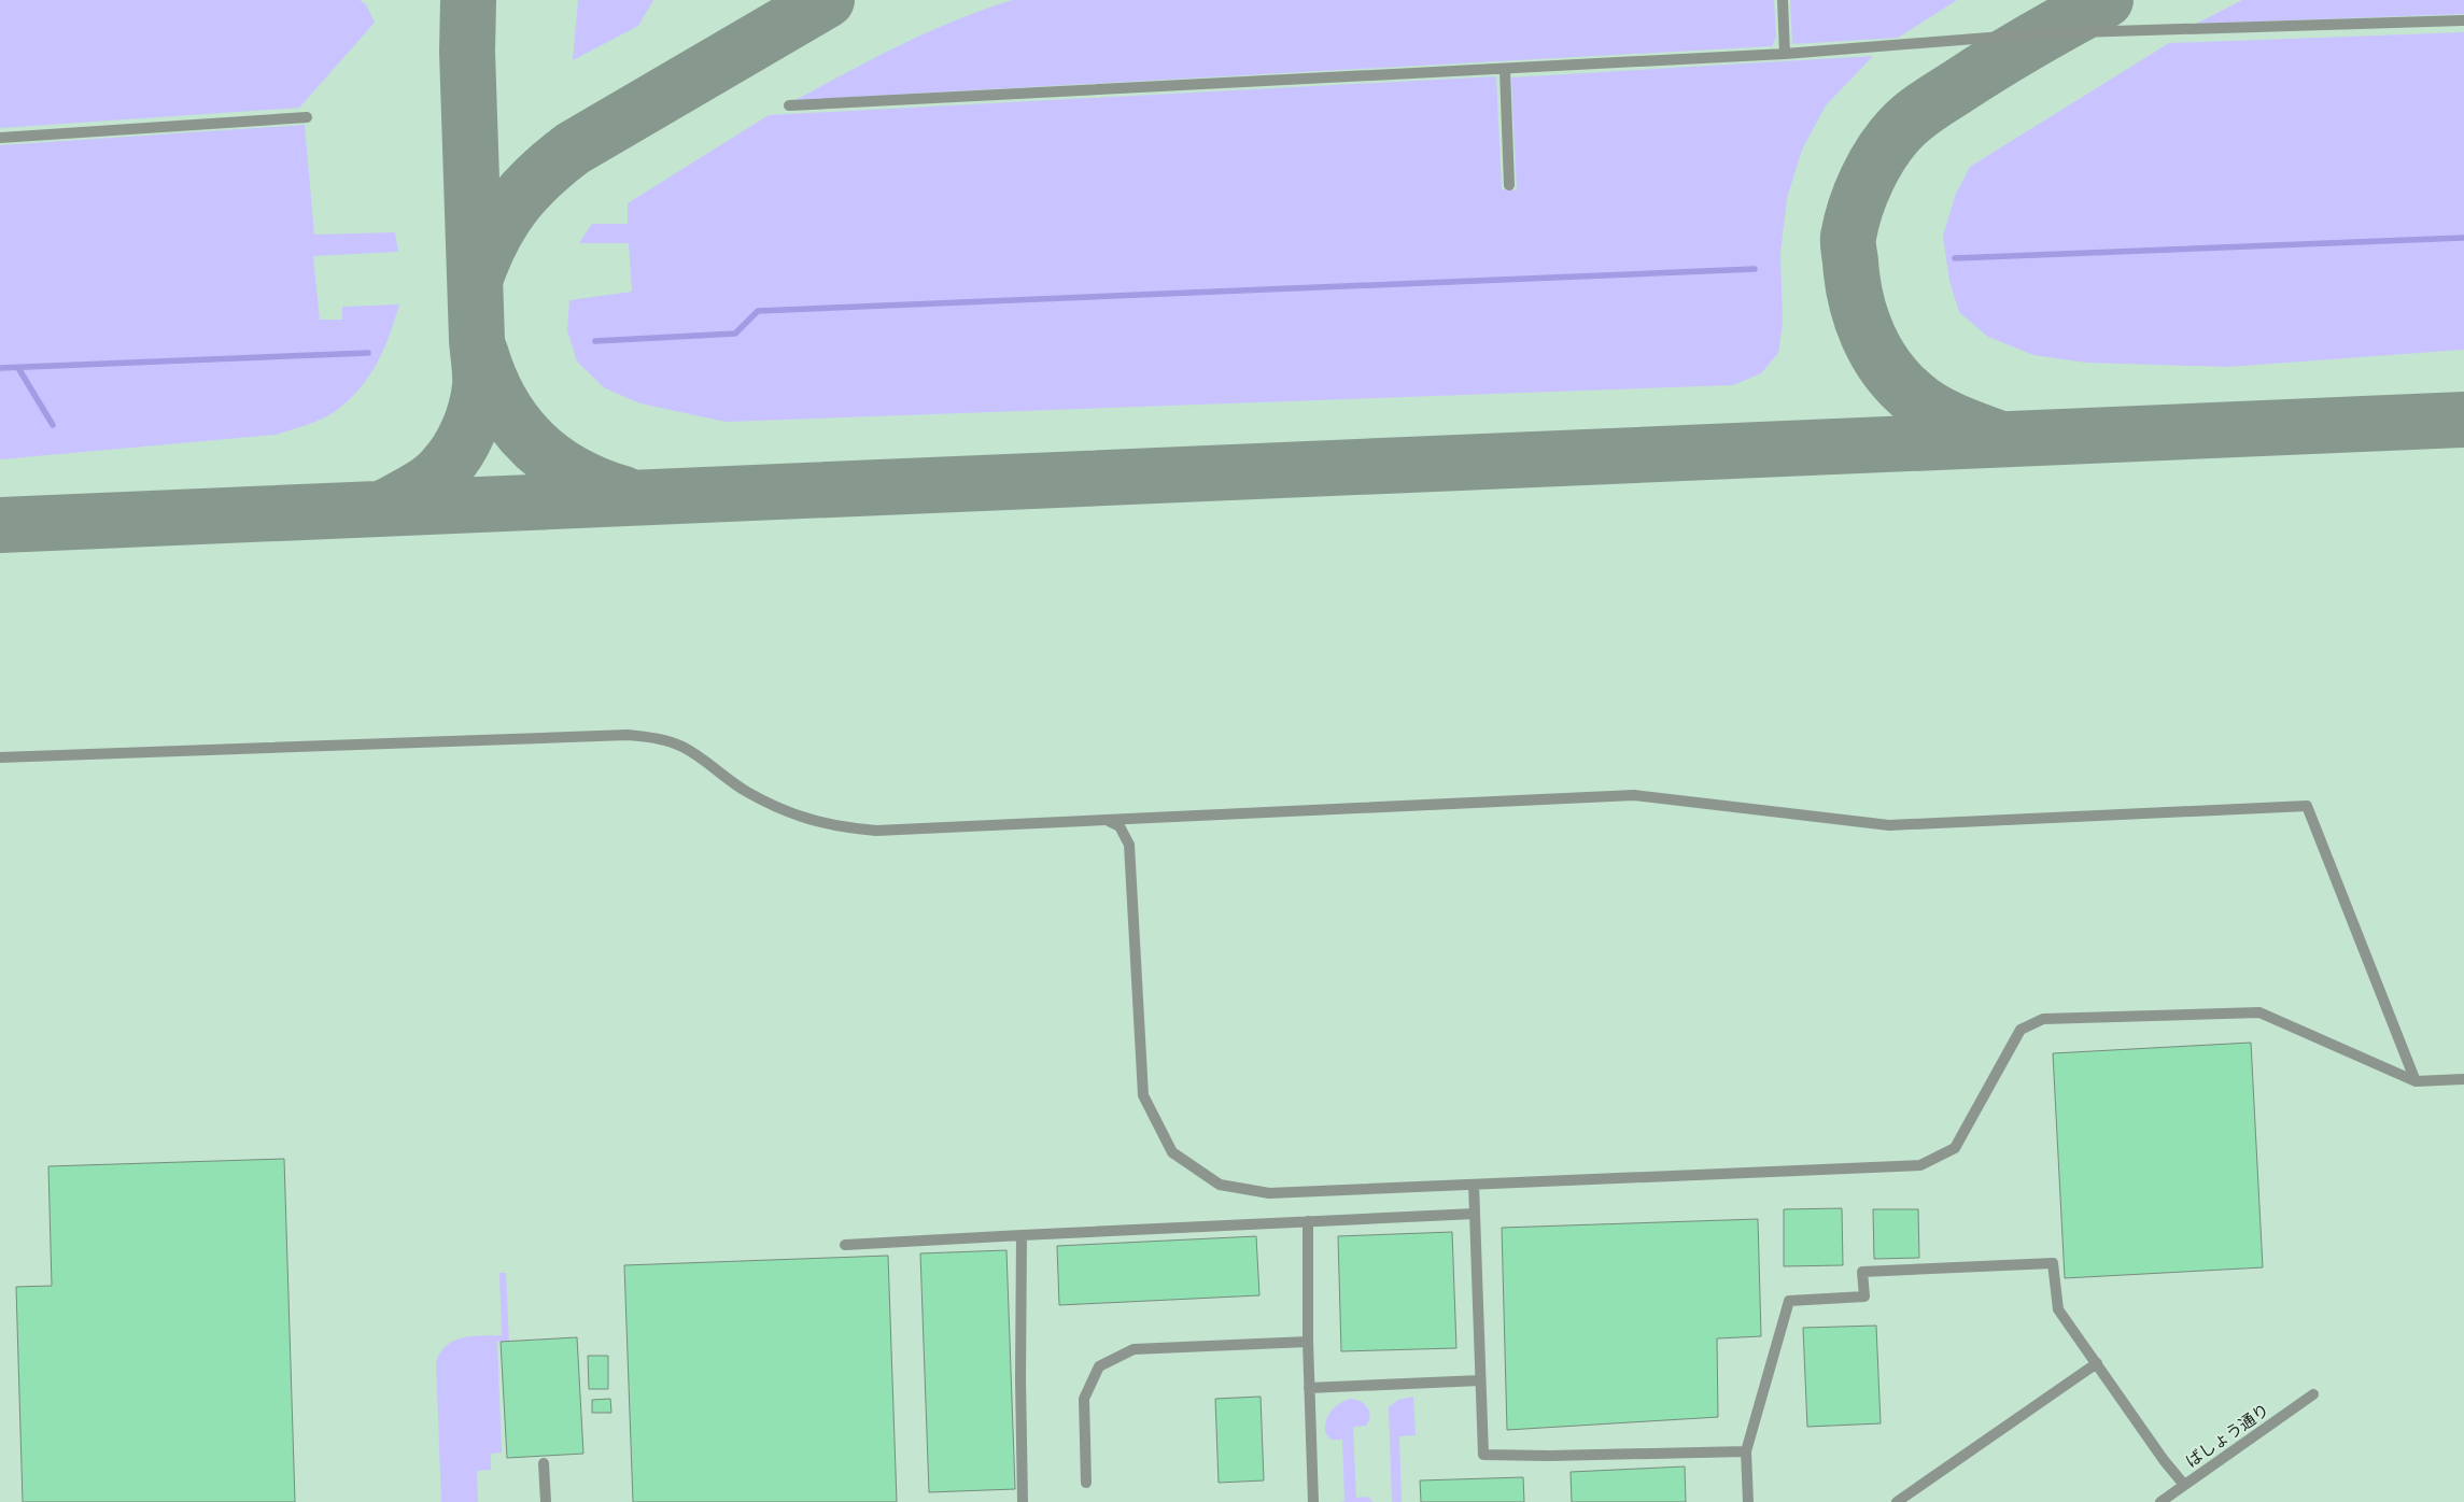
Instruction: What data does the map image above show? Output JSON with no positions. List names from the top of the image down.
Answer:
{
  "streets": {
    "lane": ["ばしょう通り"]
  }
}
